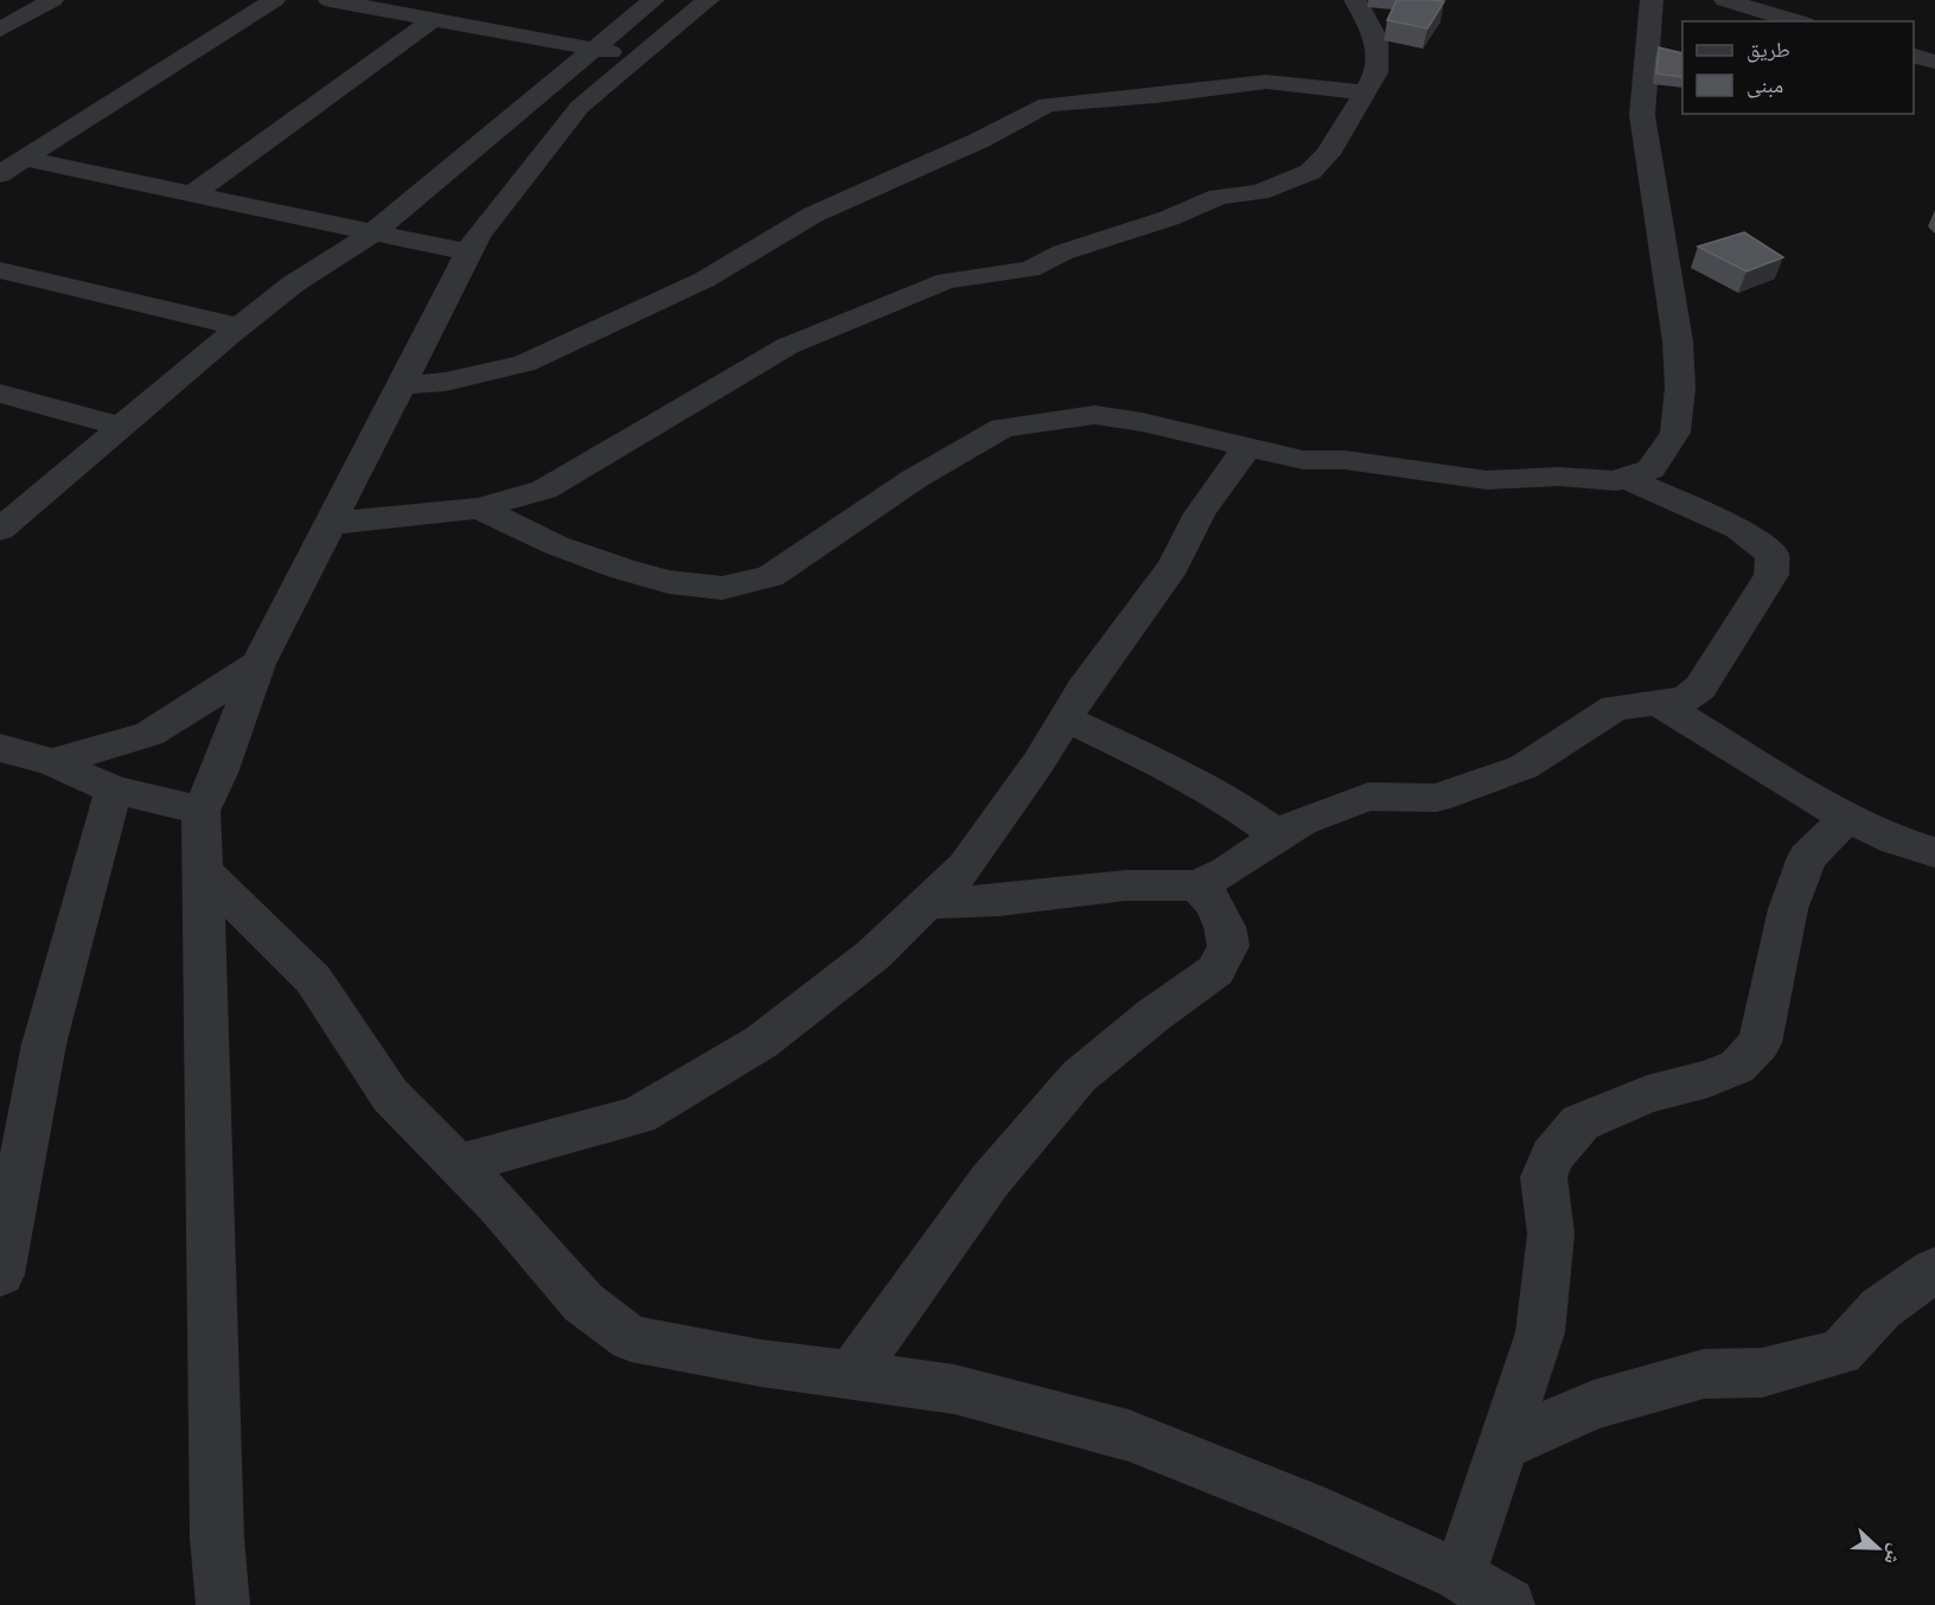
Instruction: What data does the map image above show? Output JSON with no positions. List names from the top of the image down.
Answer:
{
  "legend": ["طريق", "مبنى"],
  "north": "right"
}
